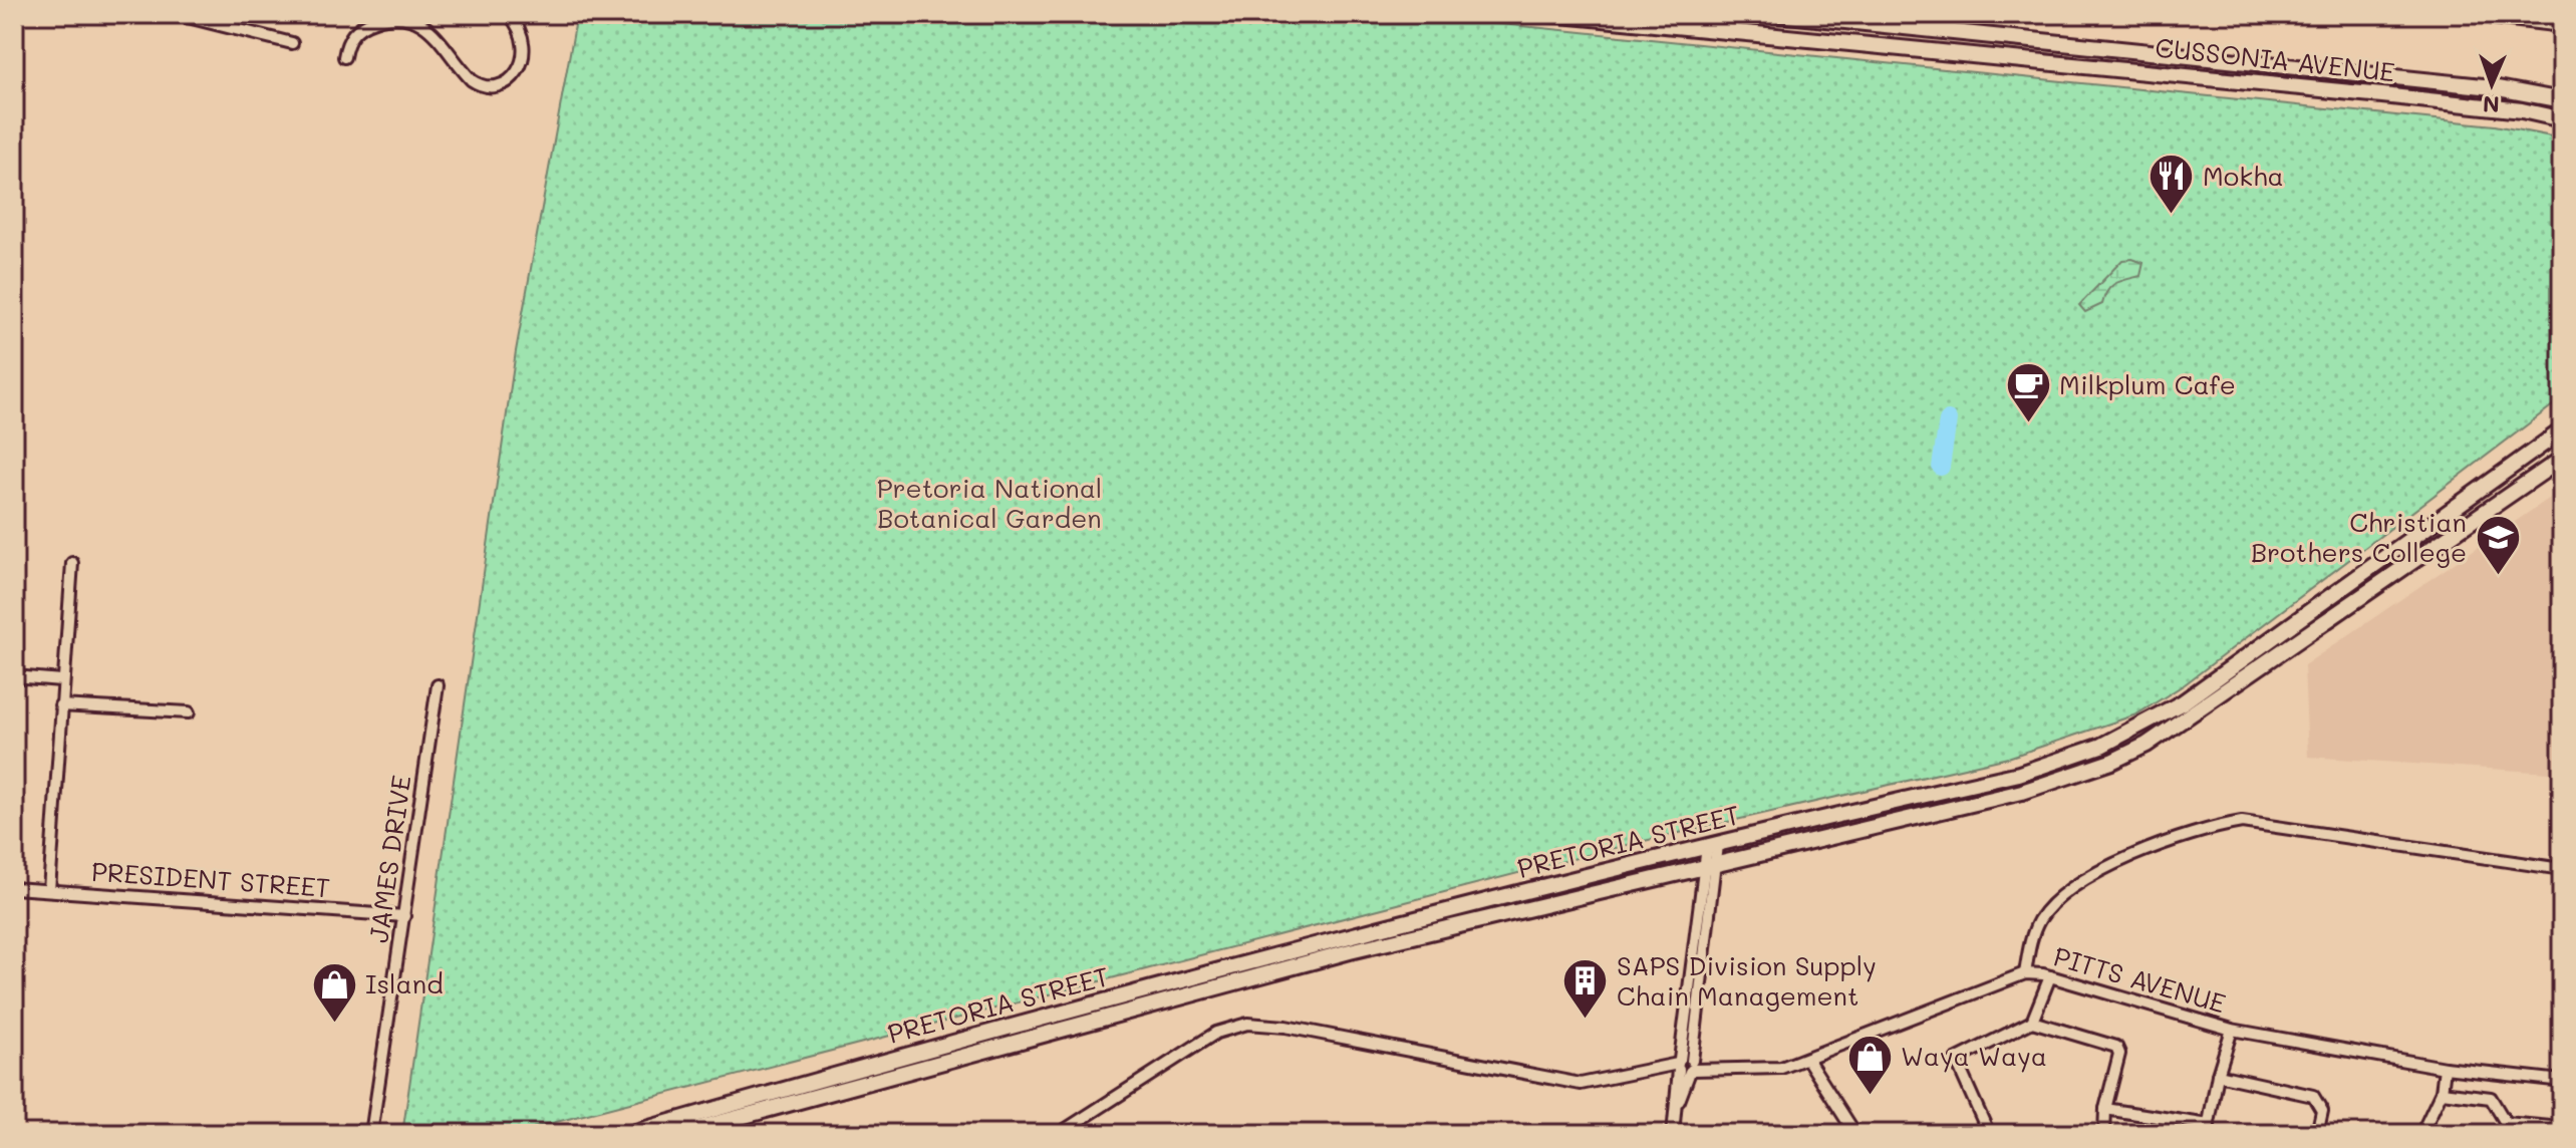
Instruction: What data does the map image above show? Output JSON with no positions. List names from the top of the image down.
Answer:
{
  "streets": {
    "main road": ["CUSSONIA AVENUE", "PRETORIA STREET"],
    "street": ["JAMES DRIVE", "PRESIDENT STREET", "PITTS AVENUE"]
  },
  "crossings": [
    ["JAMES DRIVE", "PRESIDENT STREET"]
  ],
  "parks": ["Pretoria National Botanical Garden"],
  "places": {
    "restaurant": ["Mokha"],
    "cafe": ["Milkplum Cafe"],
    "school or university": ["Christian Brothers College"],
    "building": ["SAPS Division Supply Chain Management"],
    "shop": ["Island", "Waya Waya"]
  },
  "north": "bottom"
}
